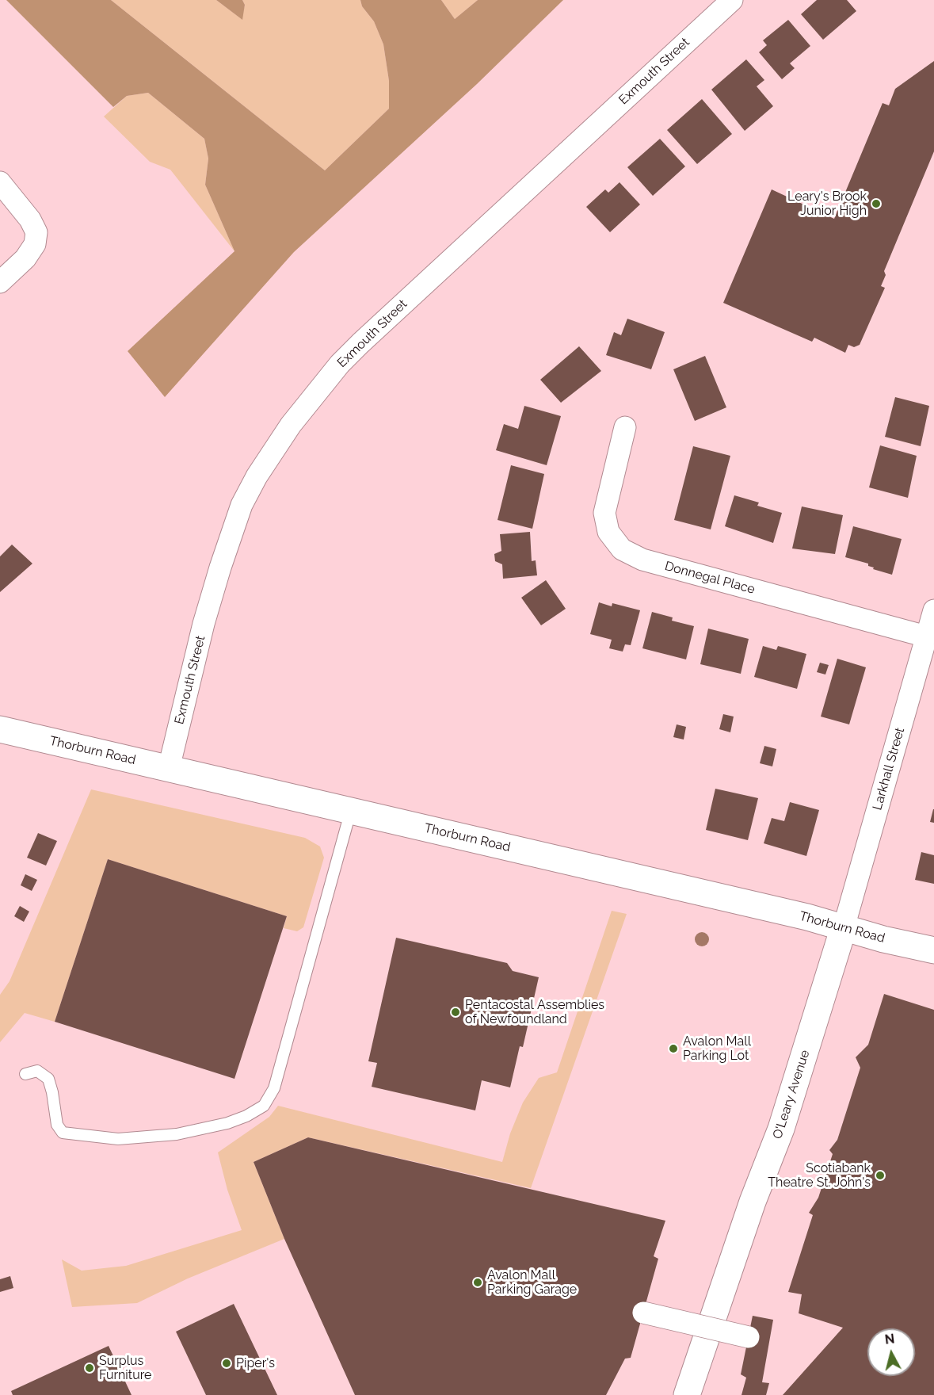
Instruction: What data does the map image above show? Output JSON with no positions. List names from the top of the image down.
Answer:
{
  "streets": {
    "main road": ["Thorburn Road", "O'Leary Avenue"],
    "street": ["Exmouth Street", "Donnegal Place", "Larkhall Street"]
  },
  "crossings": [
    ["Exmouth Street", "Thorburn Road"],
    ["Donnegal Place", "Larkhall Street"],
    ["Thorburn Road", "Larkhall Street"],
    ["Thorburn Road", "O'Leary Avenue"],
    ["Larkhall Street", "O'Leary Avenue"]
  ],
  "places": [
    "Leary's Brook Junior High",
    "Pentacostal Assemblies of Newfoundland",
    "Avalon Mall Parking Lot",
    "Scotiabank Theatre St. John's",
    "Avalon Mall Parking Garage",
    "Piper's",
    "Surplus Furniture"
  ],
  "north": "top"
}
